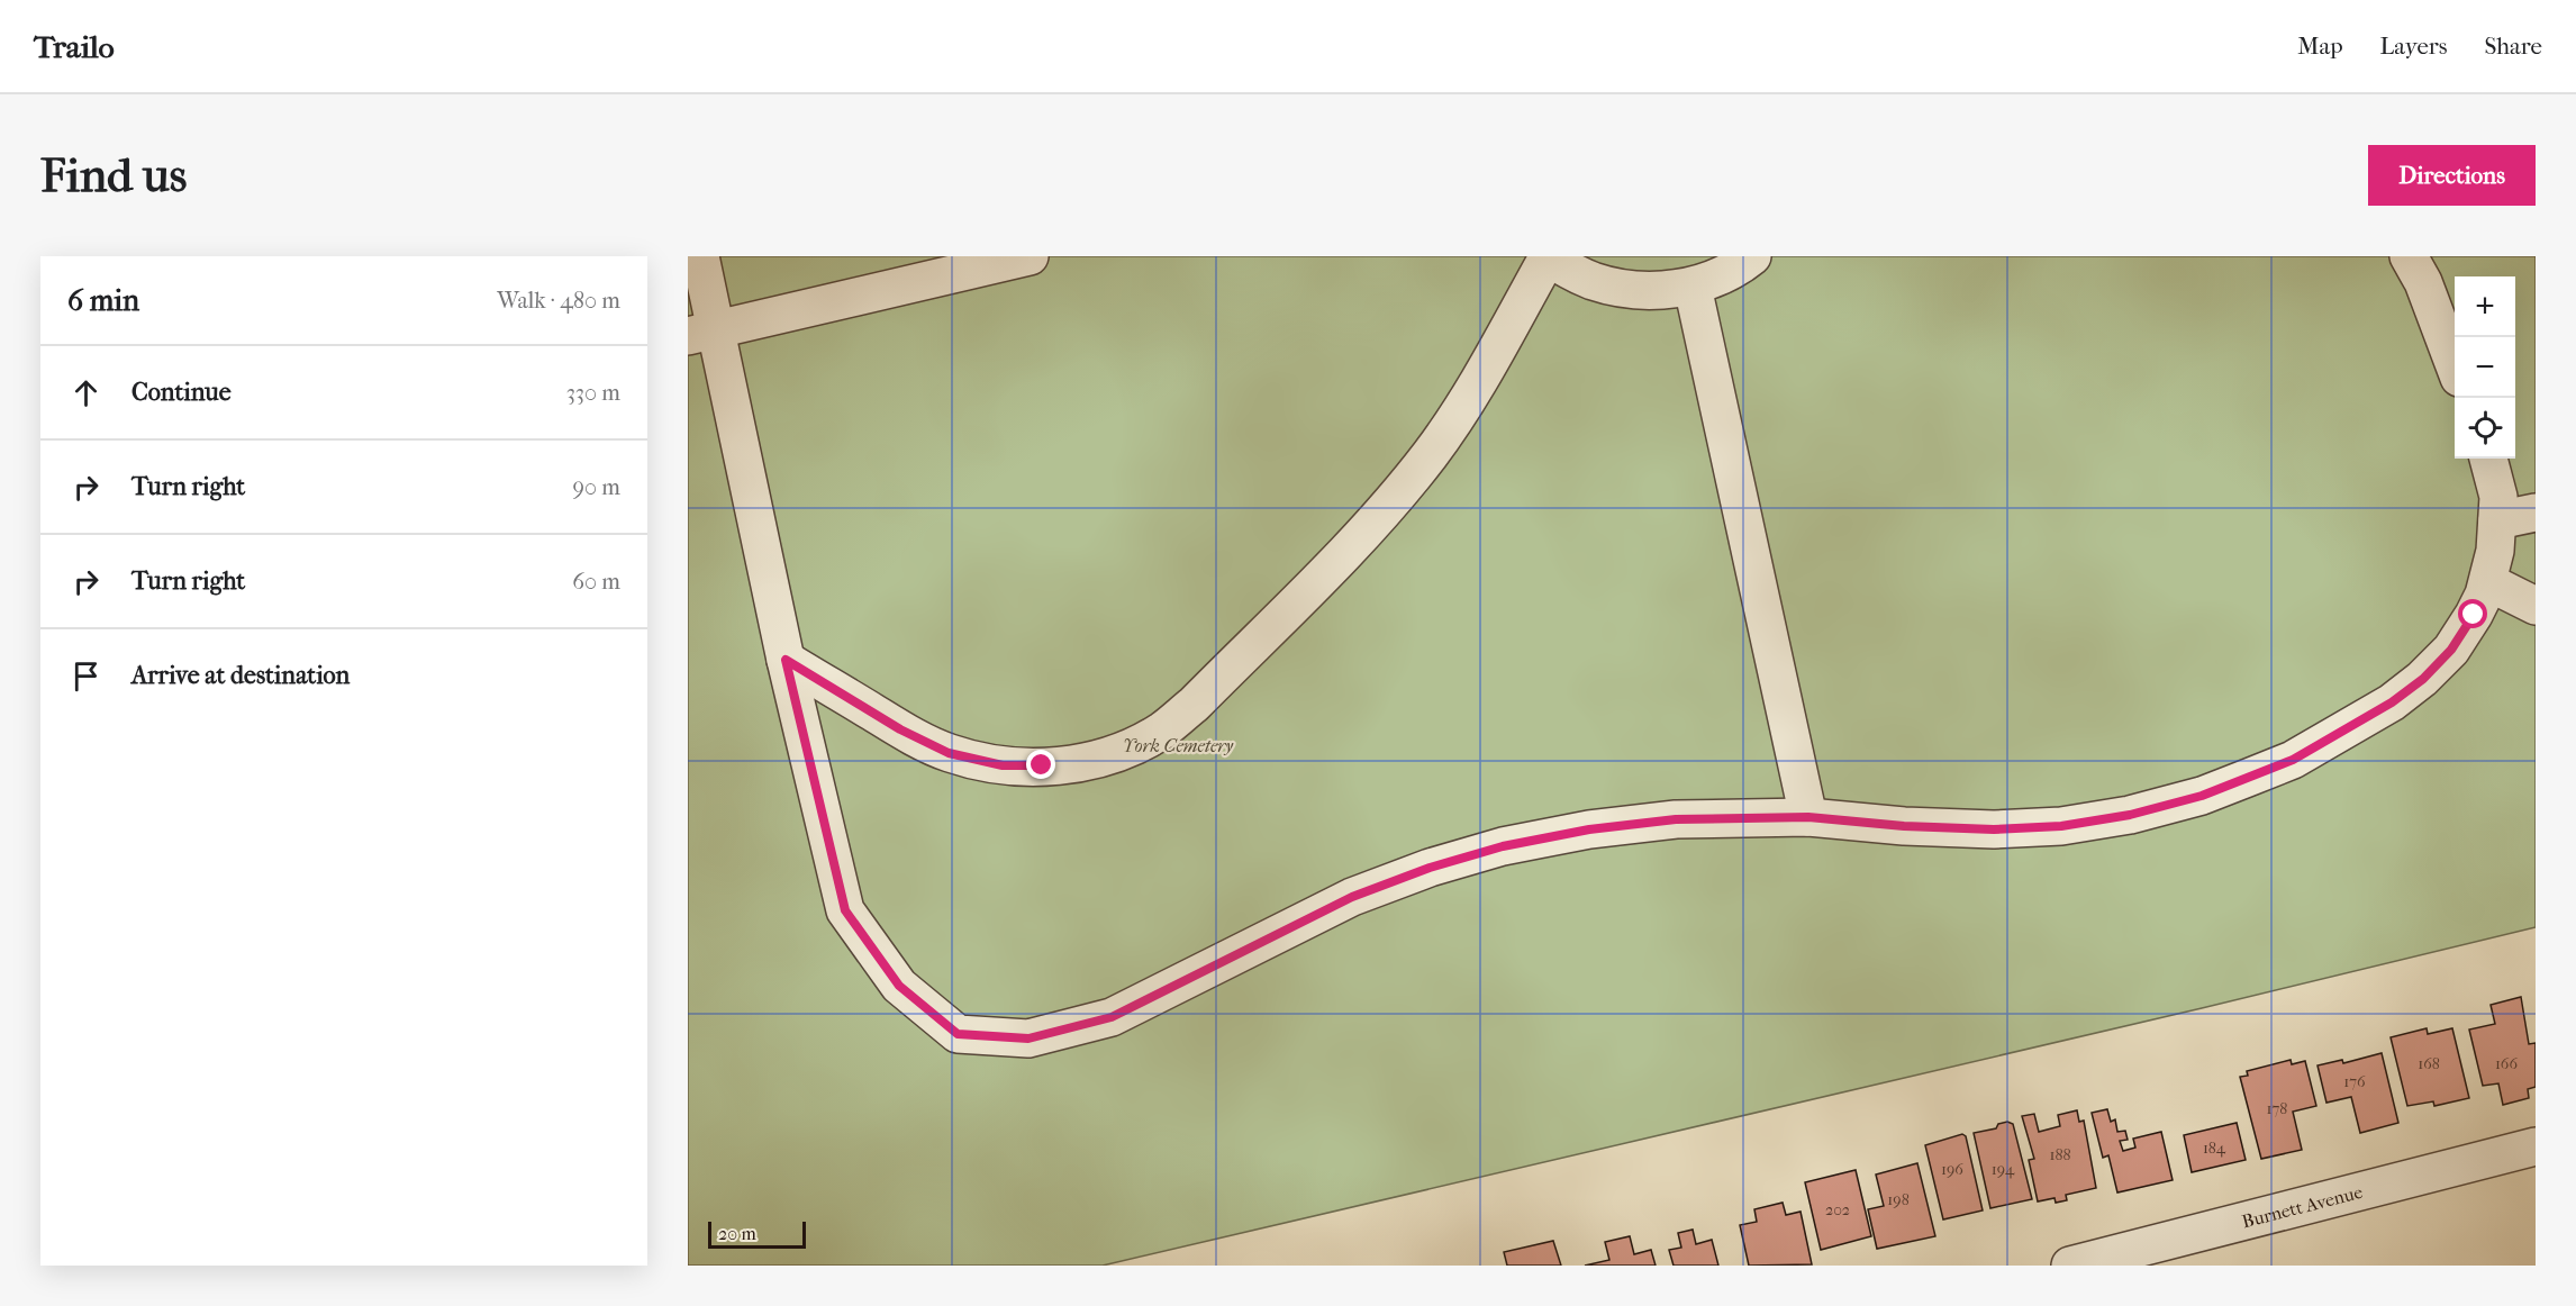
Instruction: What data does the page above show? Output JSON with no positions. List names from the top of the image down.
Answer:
{
  "streets": {
    "street": ["Burnett Avenue"]
  },
  "parks": ["York Cemetery"],
  "house_numbers": [
    "168",
    "166",
    "176",
    "178",
    "184",
    "188",
    "196",
    "194",
    "198",
    "202"
  ],
  "scale_bar": "20 m",
  "page": {
    "header": "Trailo",
    "nav": ["Map", "Layers", "Share"],
    "buttons": "Directions",
    "title": "Find us",
    "heading": ["6 min", "Walk · 480 m"],
    "map_buttons": ["+", "−"],
    "list": [
      ["Continue", "330 m"],
      ["Turn right", "90 m"],
      ["Turn right", "60 m"],
      "Arrive at destination"
    ],
    "scale": "20 m"
  }
}
